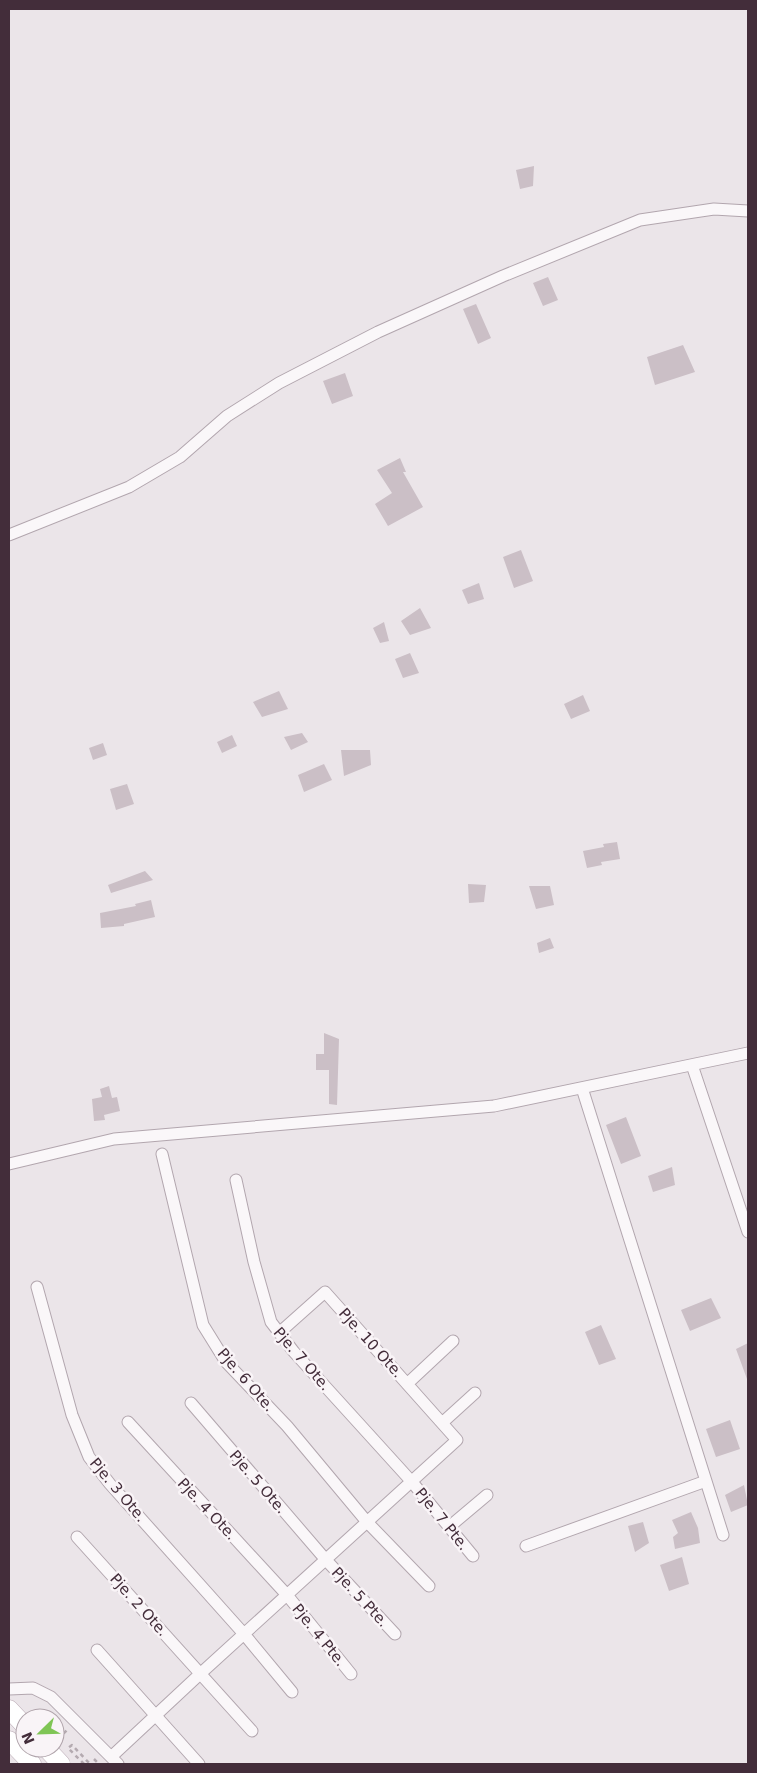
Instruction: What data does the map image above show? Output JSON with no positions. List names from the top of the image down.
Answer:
{
  "streets": {
    "street": [
      "Pje. 10 Ote.",
      "Pje. 7 Ote.",
      "Pje. 6 Ote.",
      "Pje. 5 Ote.",
      "Pje. 3 Ote.",
      "Pje. 4 Ote.",
      "Pje. 7 Pte.",
      "Pje. 5 Pte.",
      "Pje. 2 Ote.",
      "Pje. 4 Pte."
    ]
  },
  "crossings": [
    ["Pje. 10 Ote.", "Pje. 7 Ote."],
    ["Pje. 10 Ote.", "Pje. 7 Pte."],
    ["Pje. 7 Ote.", "Pje. 7 Pte."],
    ["Pje. 5 Ote.", "Pje. 5 Pte."],
    ["Pje. 4 Ote.", "Pje. 4 Pte."]
  ],
  "north": "bottom left"
}
